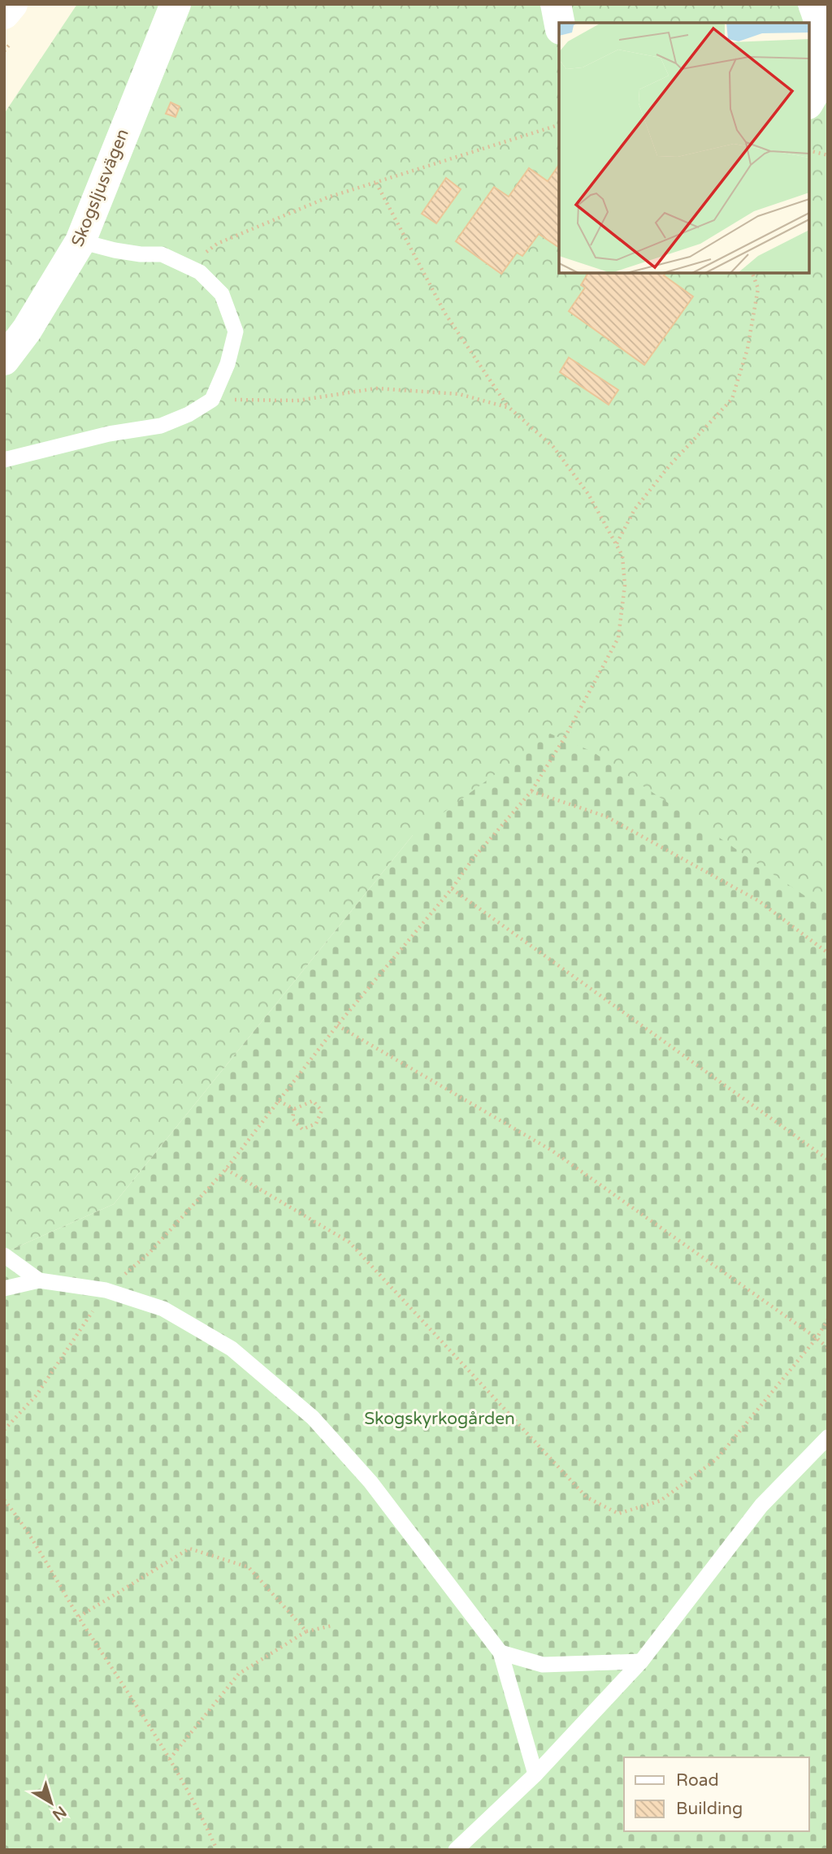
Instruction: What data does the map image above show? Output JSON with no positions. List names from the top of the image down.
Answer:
{
  "streets": {
    "street": ["Skogsljusvägen"]
  },
  "parks": ["Skogskyrkogården"],
  "legend": ["Road", "Building"],
  "north": "bottom right"
}
